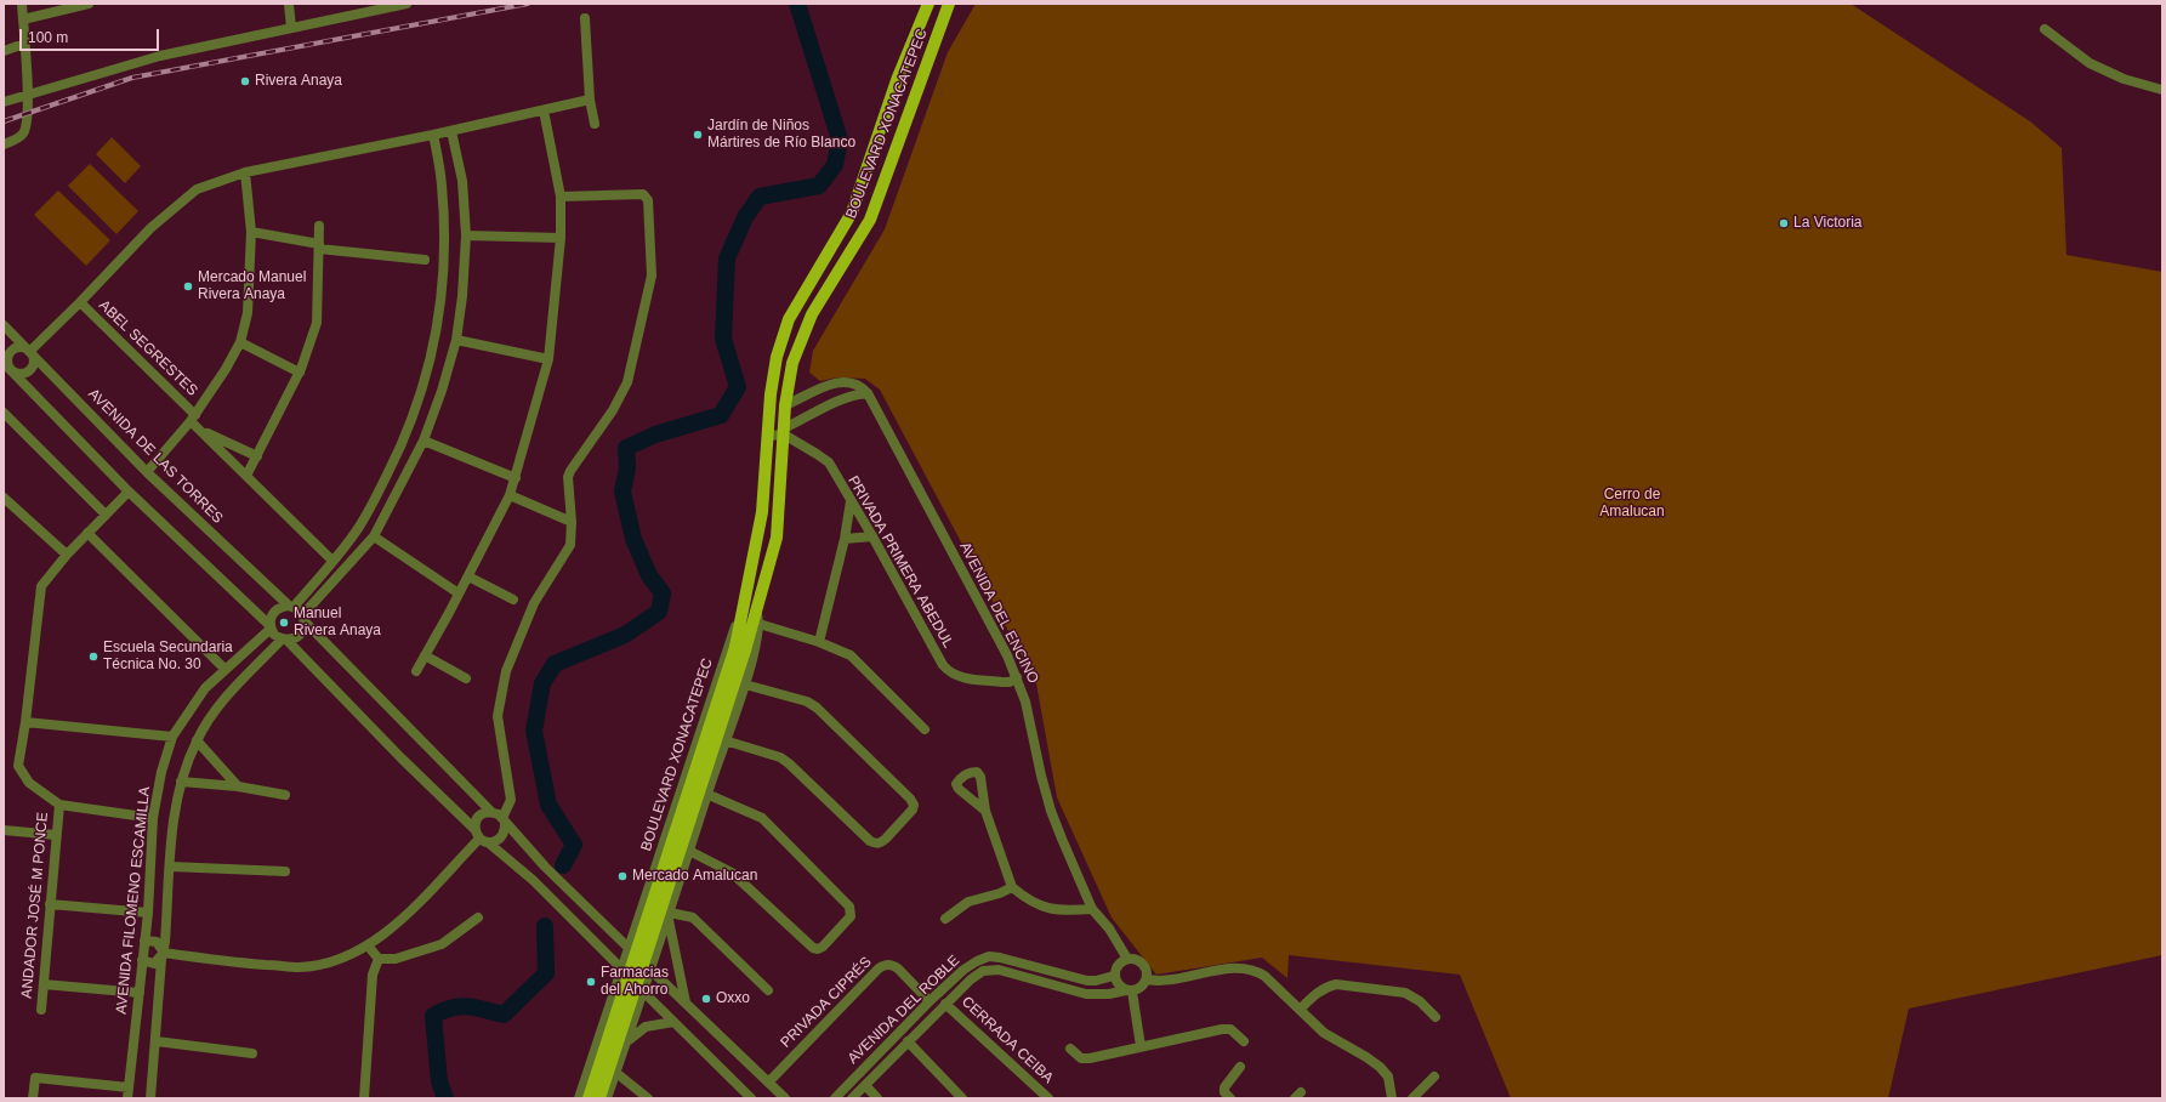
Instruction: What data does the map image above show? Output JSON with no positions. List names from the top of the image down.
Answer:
{
  "streets": {
    "main road": ["BOULEVARD XONACATEPEC"],
    "street": [
      "ABEL SEGRESTES",
      "AVENIDA DE LAS TORRES",
      "PRIVADA PRIMERA ABEDUL",
      "AVENIDA DEL ENCINO",
      "AVENIDA FILOMENO ESCAMILLA",
      "ANDADOR JOSÉ M PONCE",
      "PRIVADA CIPRÉS",
      "AVENIDA DEL ROBLE",
      "CERRADA CEIBA"
    ]
  },
  "crossings": [
    ["BOULEVARD XONACATEPEC", "PRIVADA PRIMERA ABEDUL"],
    ["AVENIDA DE LAS TORRES", "AVENIDA FILOMENO ESCAMILLA"],
    ["PRIVADA PRIMERA ABEDUL", "AVENIDA DEL ENCINO"],
    ["AVENIDA DEL ENCINO", "AVENIDA DEL ROBLE"],
    ["PRIVADA CIPRÉS", "AVENIDA DEL ROBLE"],
    ["AVENIDA DEL ROBLE", "CERRADA CEIBA"]
  ],
  "parks": ["Cerro de Amalucan"],
  "places": [
    "Rivera Anaya",
    "Jardín de Niños Mártires de Río Blanco",
    "La Victoria",
    "Mercado Manuel Rivera Anaya",
    "Manuel Rivera Anaya",
    "Escuela Secundaria Técnica No. 30",
    "Mercado Amalucan",
    "Farmacias del Ahorro",
    "Oxxo"
  ],
  "scale_bar": "100 m"
}
